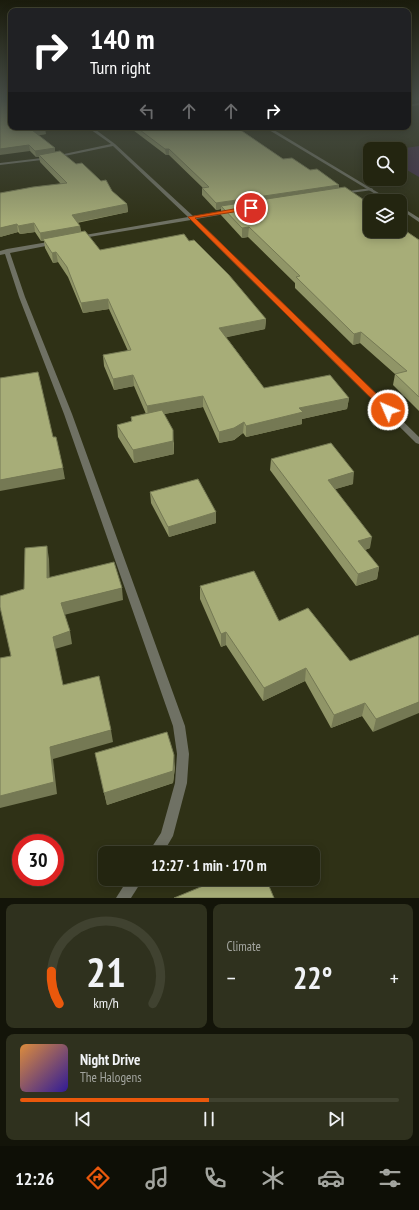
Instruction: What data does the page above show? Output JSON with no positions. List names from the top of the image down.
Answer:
{
  "page": {
    "turn": ["140 m", "Turn right"],
    "limit": "30",
    "trip": "12:27 · 1 min · 170 m",
    "tile": "Climate",
    "heat": ["−", "22°", "+"],
    "song": ["Night Drive", "The Halogens"],
    "tabs": "12:26",
    "gauge": ["21", "km/h"]
  }
}
